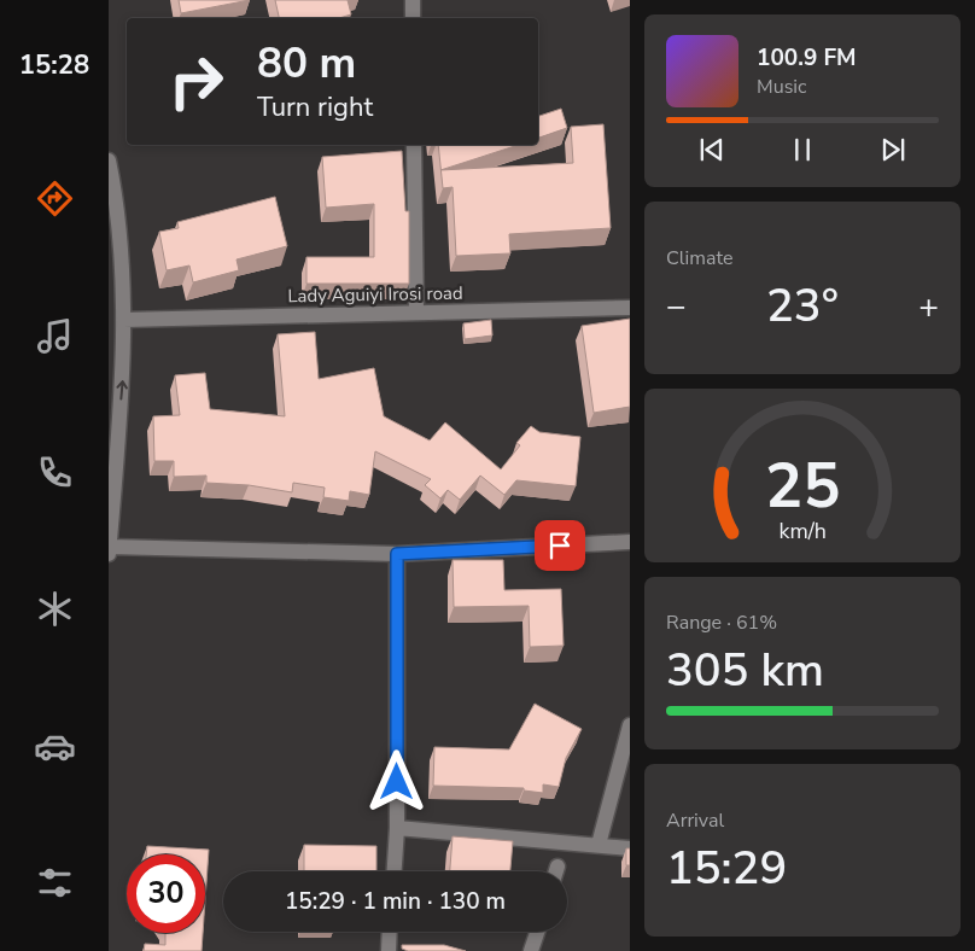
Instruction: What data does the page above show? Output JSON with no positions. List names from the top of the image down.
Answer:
{
  "streets": {
    "street": ["Lady Aguiyi Irosi road"]
  },
  "page": {
    "tabs": "15:28",
    "turn": ["80 m", "Turn right"],
    "song": ["100.9 FM", "Music"],
    "tile": [
      "Climate",
      ["Range · 61%", "305 km"],
      ["Arrival", "15:29"]
    ],
    "heat": ["−", "23°", "+"],
    "limit": "30",
    "trip": "15:29 · 1 min · 130 m",
    "gauge": ["25", "km/h"]
  }
}
